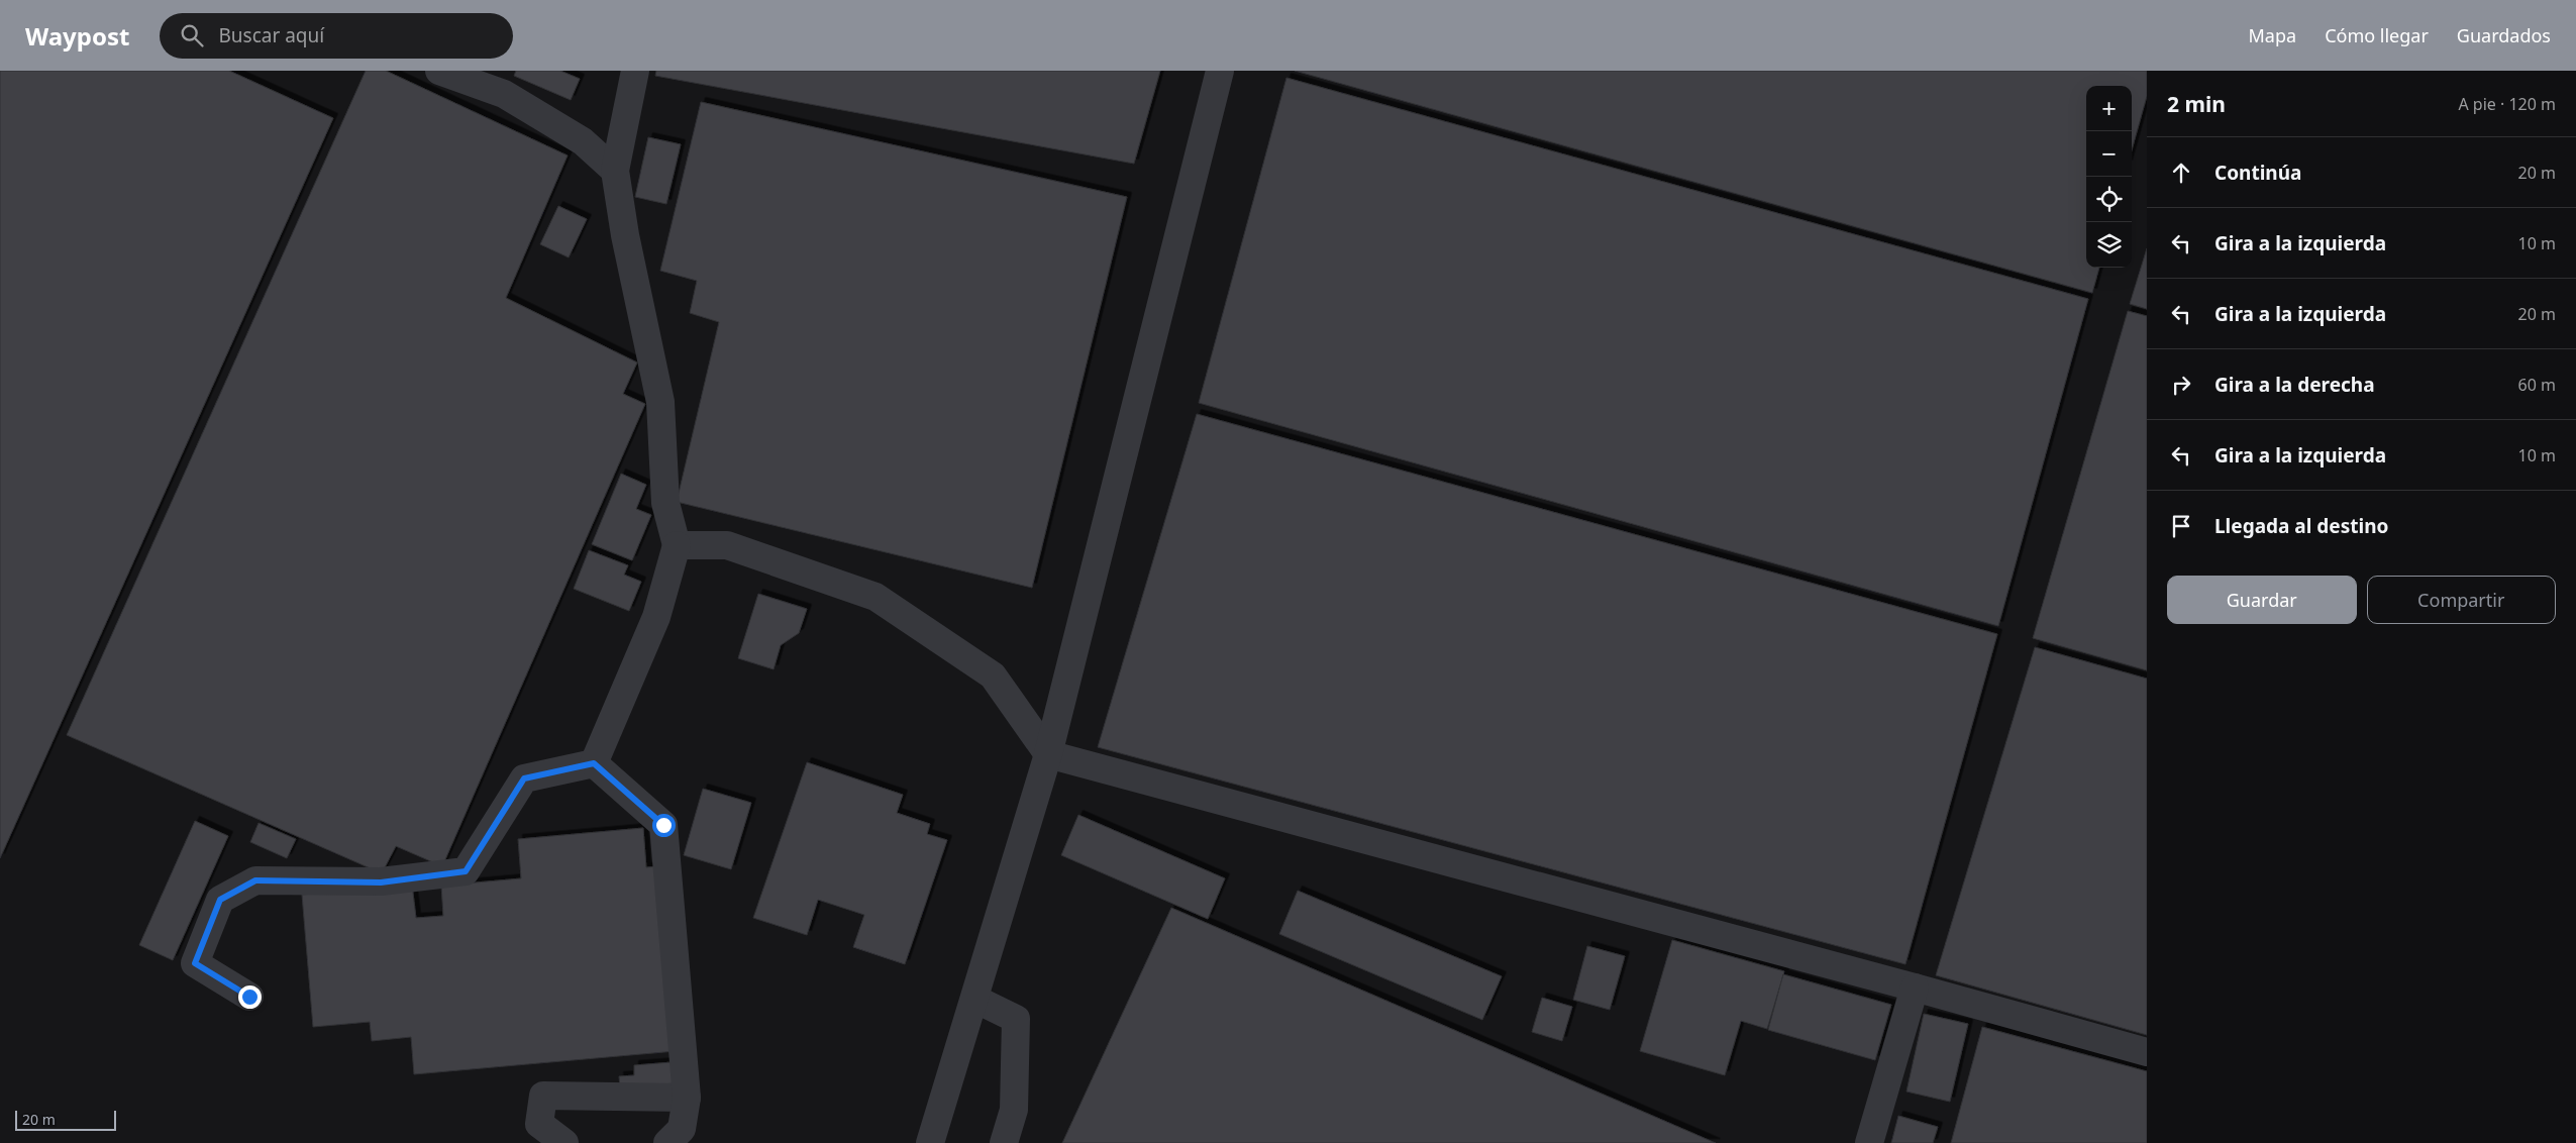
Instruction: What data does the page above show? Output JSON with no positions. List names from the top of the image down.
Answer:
{
  "scale_bar": "20 m",
  "page": {
    "header": "Waypost",
    "search": "Buscar aquí",
    "nav": ["Mapa", "Cómo llegar", "Guardados"],
    "heading": ["2 min", "A pie · 120 m"],
    "map_buttons": ["+", "−"],
    "list": [
      ["Continúa", "20 m"],
      ["Gira a la izquierda", "10 m"],
      ["Gira a la izquierda", "20 m"],
      ["Gira a la derecha", "60 m"],
      ["Gira a la izquierda", "10 m"],
      "Llegada al destino"
    ],
    "buttons": ["Guardar", "Compartir"],
    "scale": "20 m"
  }
}
